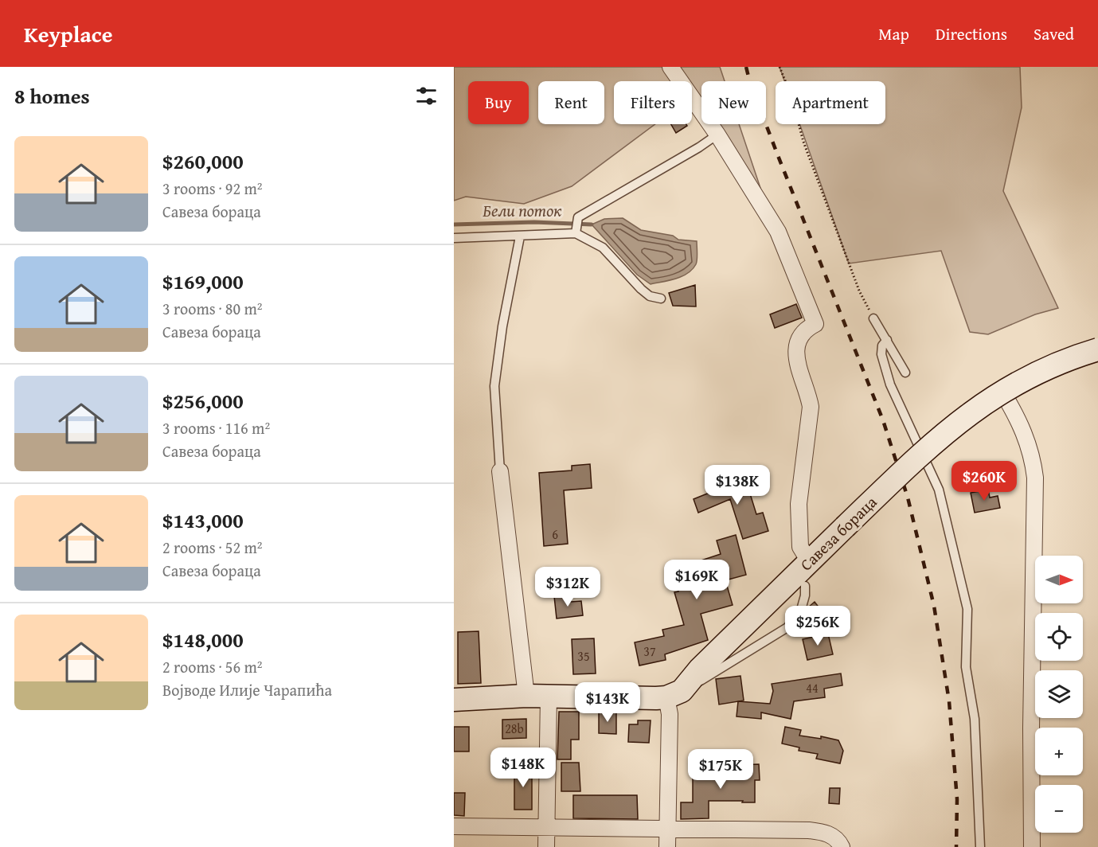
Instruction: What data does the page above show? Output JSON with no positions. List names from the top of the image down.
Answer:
{
  "streets": {
    "street": ["Савеза бораца"]
  },
  "water": ["Бели поток"],
  "house_numbers": [
    "6",
    "37",
    "35",
    "44",
    "28b"
  ],
  "north": "right",
  "page": {
    "header": "Keyplace",
    "nav": ["Map", "Directions", "Saved"],
    "heading": "8 homes",
    "chip": [
      "Buy",
      "Rent",
      "Filters",
      "New",
      "Apartment"
    ],
    "list": [
      {
        "name": "$260,000",
        "note": "3 rooms · 92 m² · Савеза бораца"
      },
      {
        "name": "$169,000",
        "note": "3 rooms · 80 m² · Савеза бораца"
      },
      {
        "name": "$256,000",
        "note": "3 rooms · 116 m² · Савеза бораца"
      },
      {
        "name": "$143,000",
        "note": "2 rooms · 52 m² · Савеза бораца"
      },
      {
        "name": "$148,000",
        "note": "2 rooms · 56 m² · Војводе Илије Чарапића"
      }
    ],
    "price": [
      "$260K",
      "$138K",
      "$169K",
      "$312K",
      "$256K",
      "$143K",
      "$148K",
      "$175K"
    ],
    "map_buttons": ["+", "−"]
  }
}
